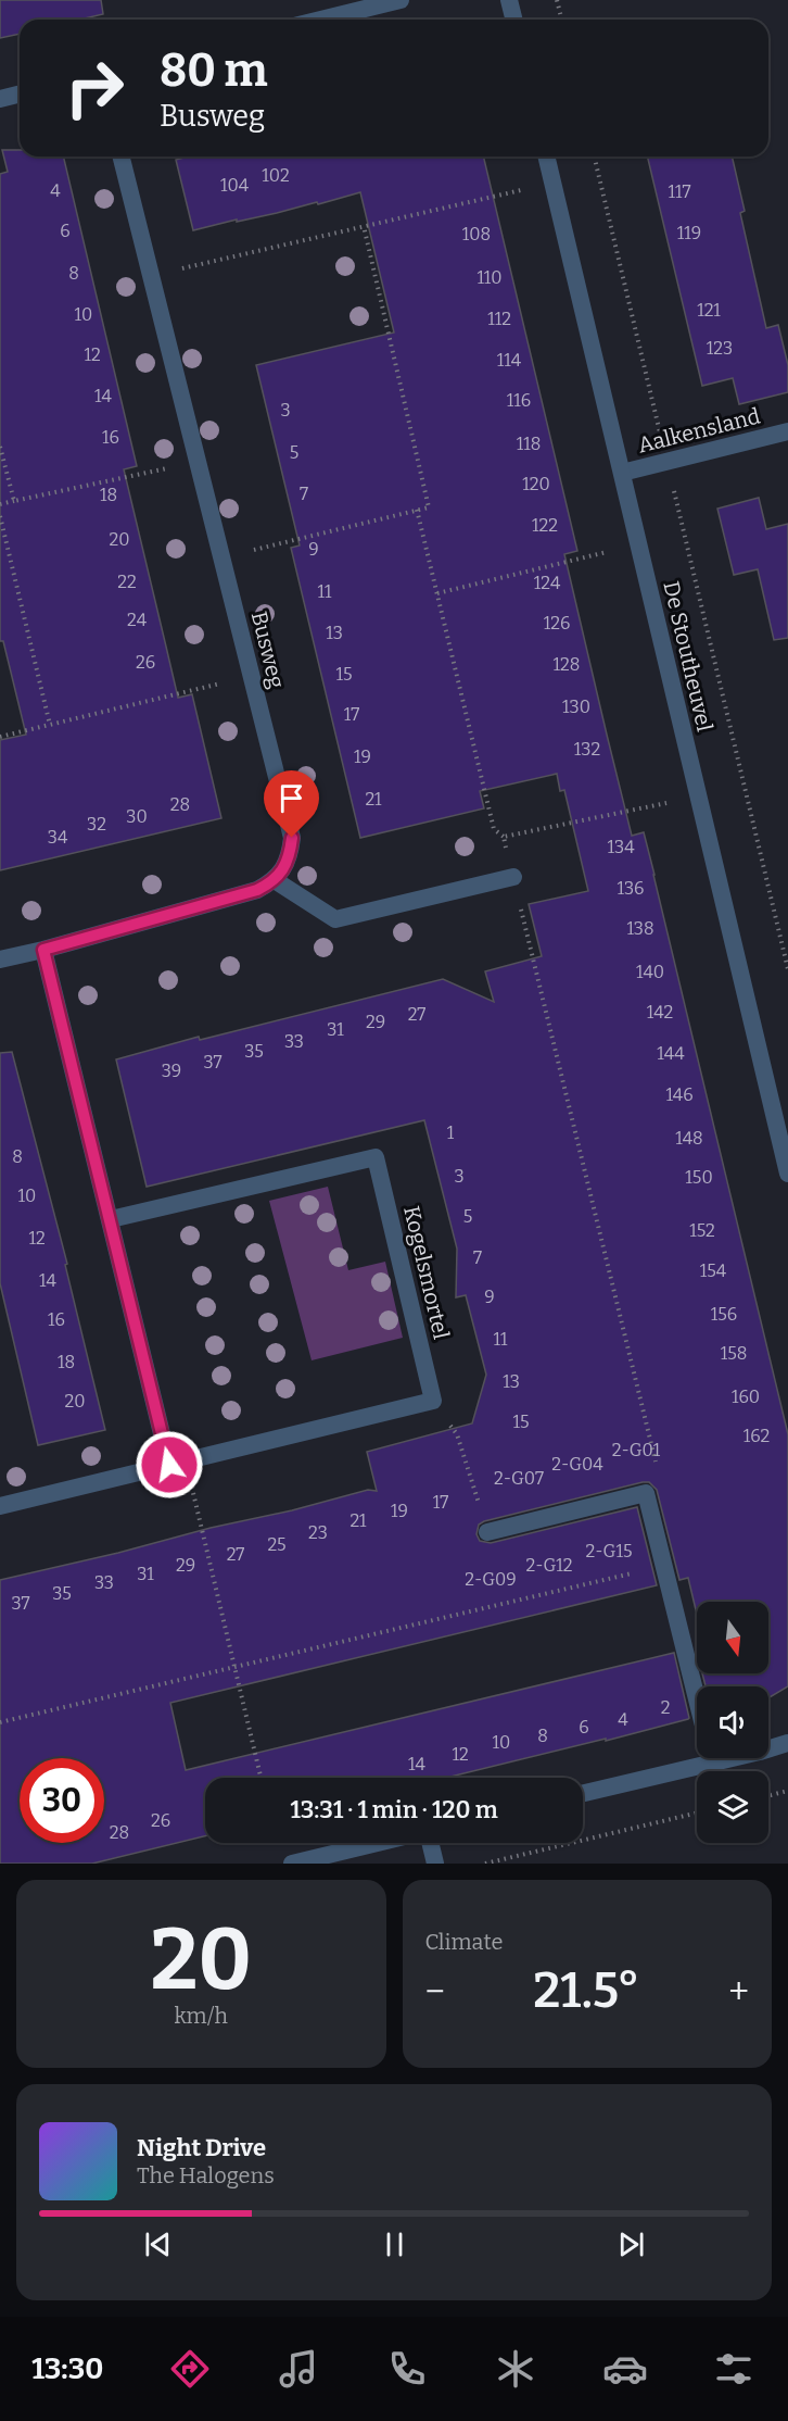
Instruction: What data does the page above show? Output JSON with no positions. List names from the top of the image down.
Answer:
{
  "streets": {
    "street": [
      "Aalkensland",
      "Busweg",
      "De Stoutheuvel",
      "Kogelsmortel"
    ]
  },
  "crossings": [
    ["Aalkensland", "De Stoutheuvel"]
  ],
  "house_numbers": [
    "102",
    "104",
    "4",
    "117",
    "6",
    "119",
    "108",
    "8",
    "110",
    "121",
    "10",
    "112",
    "123",
    "12",
    "114",
    "14",
    "116",
    "3",
    "16",
    "118",
    "5",
    "120",
    "7",
    "18",
    "122",
    "20",
    "9",
    "22",
    "124",
    "11",
    "24",
    "126",
    "13",
    "26",
    "128",
    "15",
    "130",
    "17",
    "132",
    "19",
    "21",
    "28",
    "30",
    "32",
    "34",
    "134",
    "136",
    "138",
    "140",
    "142",
    "27",
    "29",
    "31",
    "33",
    "35",
    "144",
    "37",
    "39",
    "146",
    "1",
    "148",
    "8",
    "3",
    "150",
    "10",
    "5",
    "152",
    "12",
    "7",
    "154",
    "14",
    "9",
    "156",
    "16",
    "11",
    "158",
    "18",
    "13",
    "160",
    "20",
    "15",
    "162",
    "2-G01",
    "2-G04",
    "2-G07",
    "17",
    "19",
    "21",
    "23",
    "25",
    "2-G15",
    "27",
    "29",
    "2-G12",
    "31",
    "2-G09",
    "33",
    "35",
    "37",
    "2",
    "4",
    "6",
    "8",
    "10",
    "12",
    "14",
    "26",
    "28"
  ],
  "north": "bottom",
  "page": {
    "turn": ["80 m", "Busweg"],
    "limit": "30",
    "trip": "13:31 · 1 min · 120 m",
    "tile": [
      ["20", "km/h"],
      "Climate"
    ],
    "heat": ["−", "21.5°", "+"],
    "song": ["Night Drive", "The Halogens"],
    "tabs": "13:30"
  }
}
